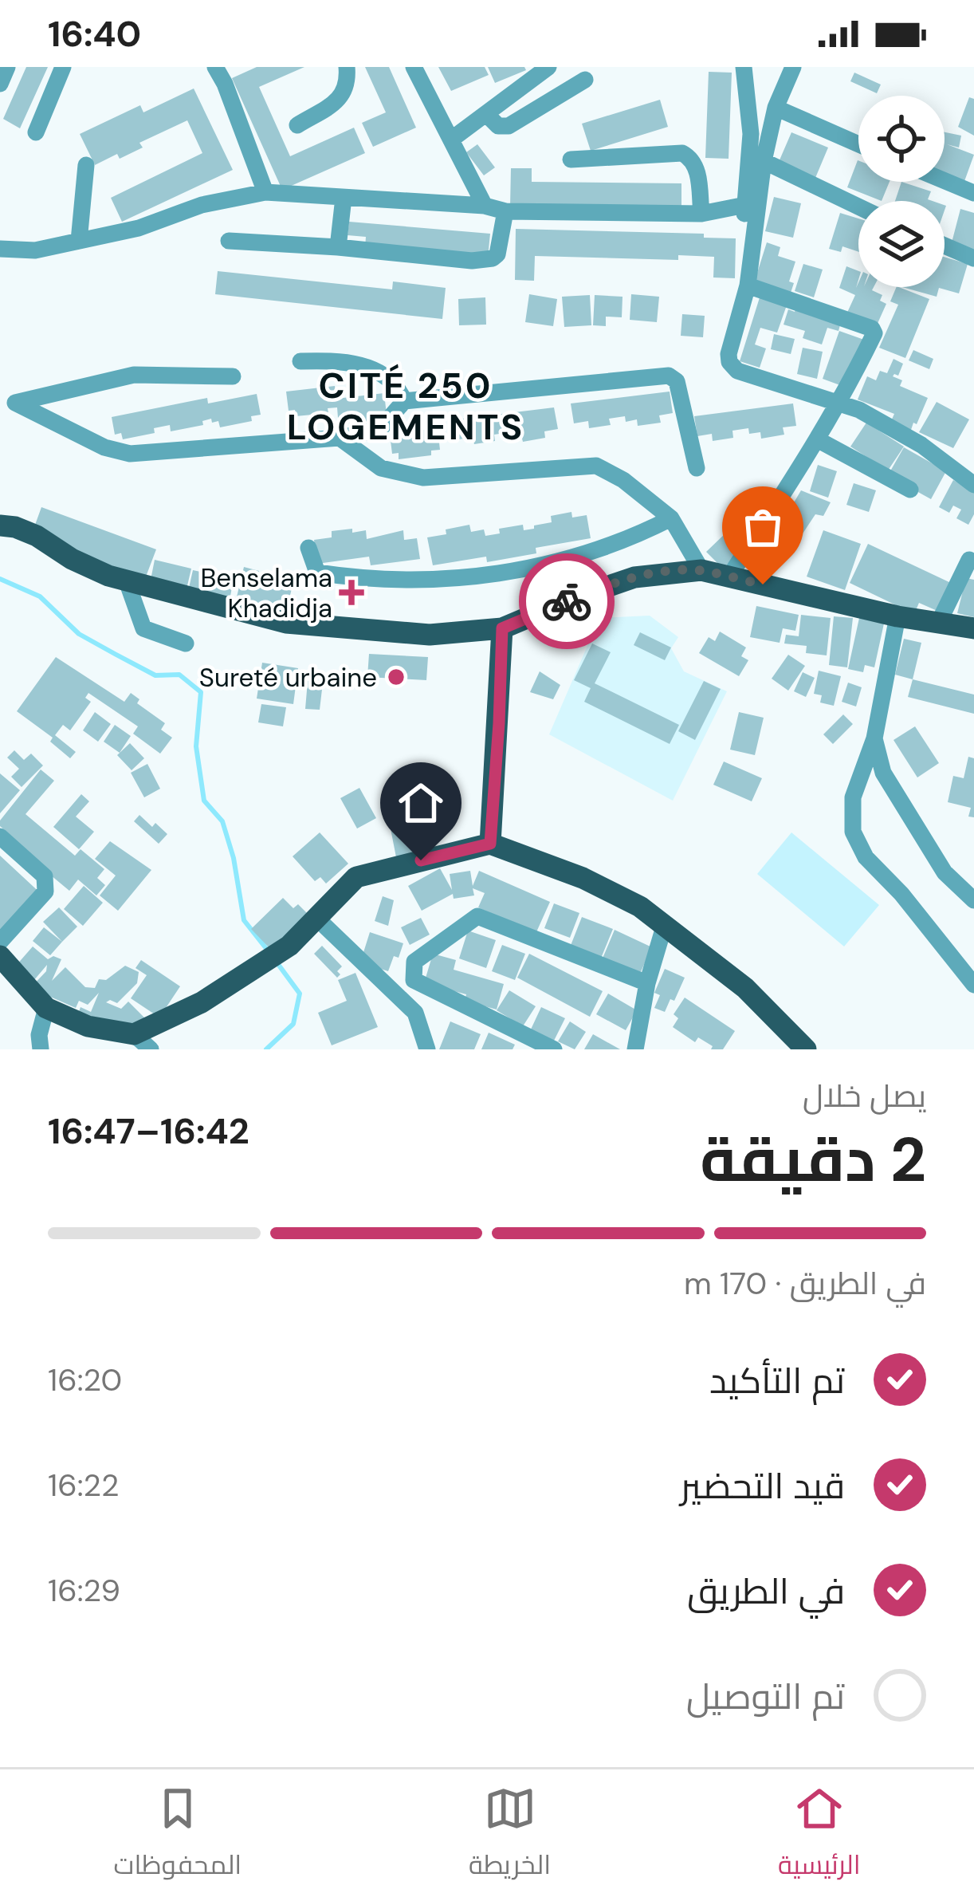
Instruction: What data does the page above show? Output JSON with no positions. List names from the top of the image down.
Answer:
{
  "districts": ["CITÉ 250 LOGEMENTS"],
  "places": {
    "health": ["Benselama Khadidja"],
    "other": ["Sureté urbaine"]
  },
  "page": {
    "status": "16:40",
    "heading": ["2 دقيقة", "يصل خلال", "16:42–16:47"],
    "bar": "في الطريق · 170 m",
    "list": [
      ["تم التأكيد", "16:20"],
      ["قيد التحضير", "16:22"],
      ["في الطريق", "16:29"],
      "تم التوصيل"
    ],
    "tabs": ["الرئيسية", "الخريطة", "المحفوظات"]
  }
}
